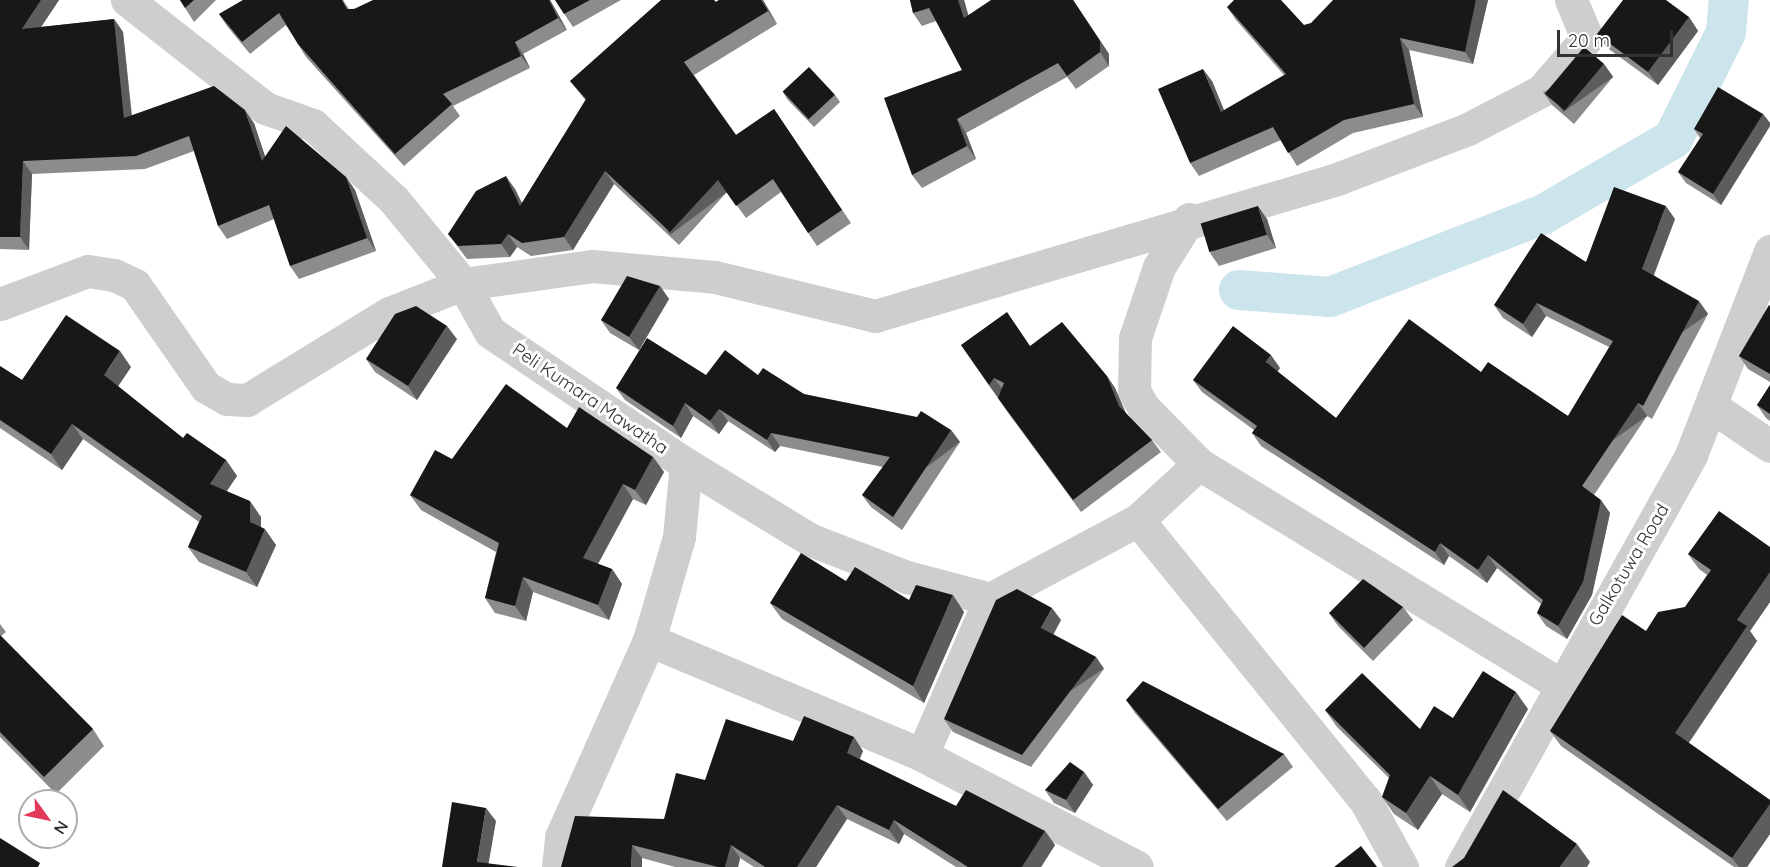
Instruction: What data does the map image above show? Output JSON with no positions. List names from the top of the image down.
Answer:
{
  "streets": {
    "street": ["Peli Kumara Mawatha", "Galkotuwa Road"]
  },
  "scale_bar": "20 m",
  "north": "bottom right"
}
